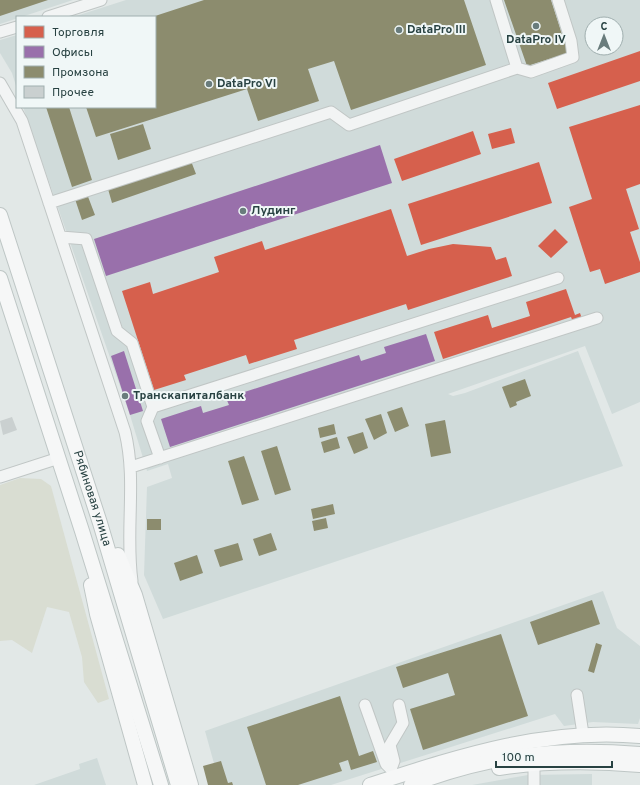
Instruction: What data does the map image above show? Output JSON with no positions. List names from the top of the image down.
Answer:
{
  "streets": {
    "main road": ["Рябиновая улица"]
  },
  "places": [
    "DataPro IV",
    "DataPro III",
    "DataPro VI",
    "Лудинг",
    "Транскапиталбанк"
  ],
  "legend": [
    "Торговля",
    "Офисы",
    "Промзона",
    "Прочее"
  ],
  "scale_bar": "100 m",
  "north": "top"
}
